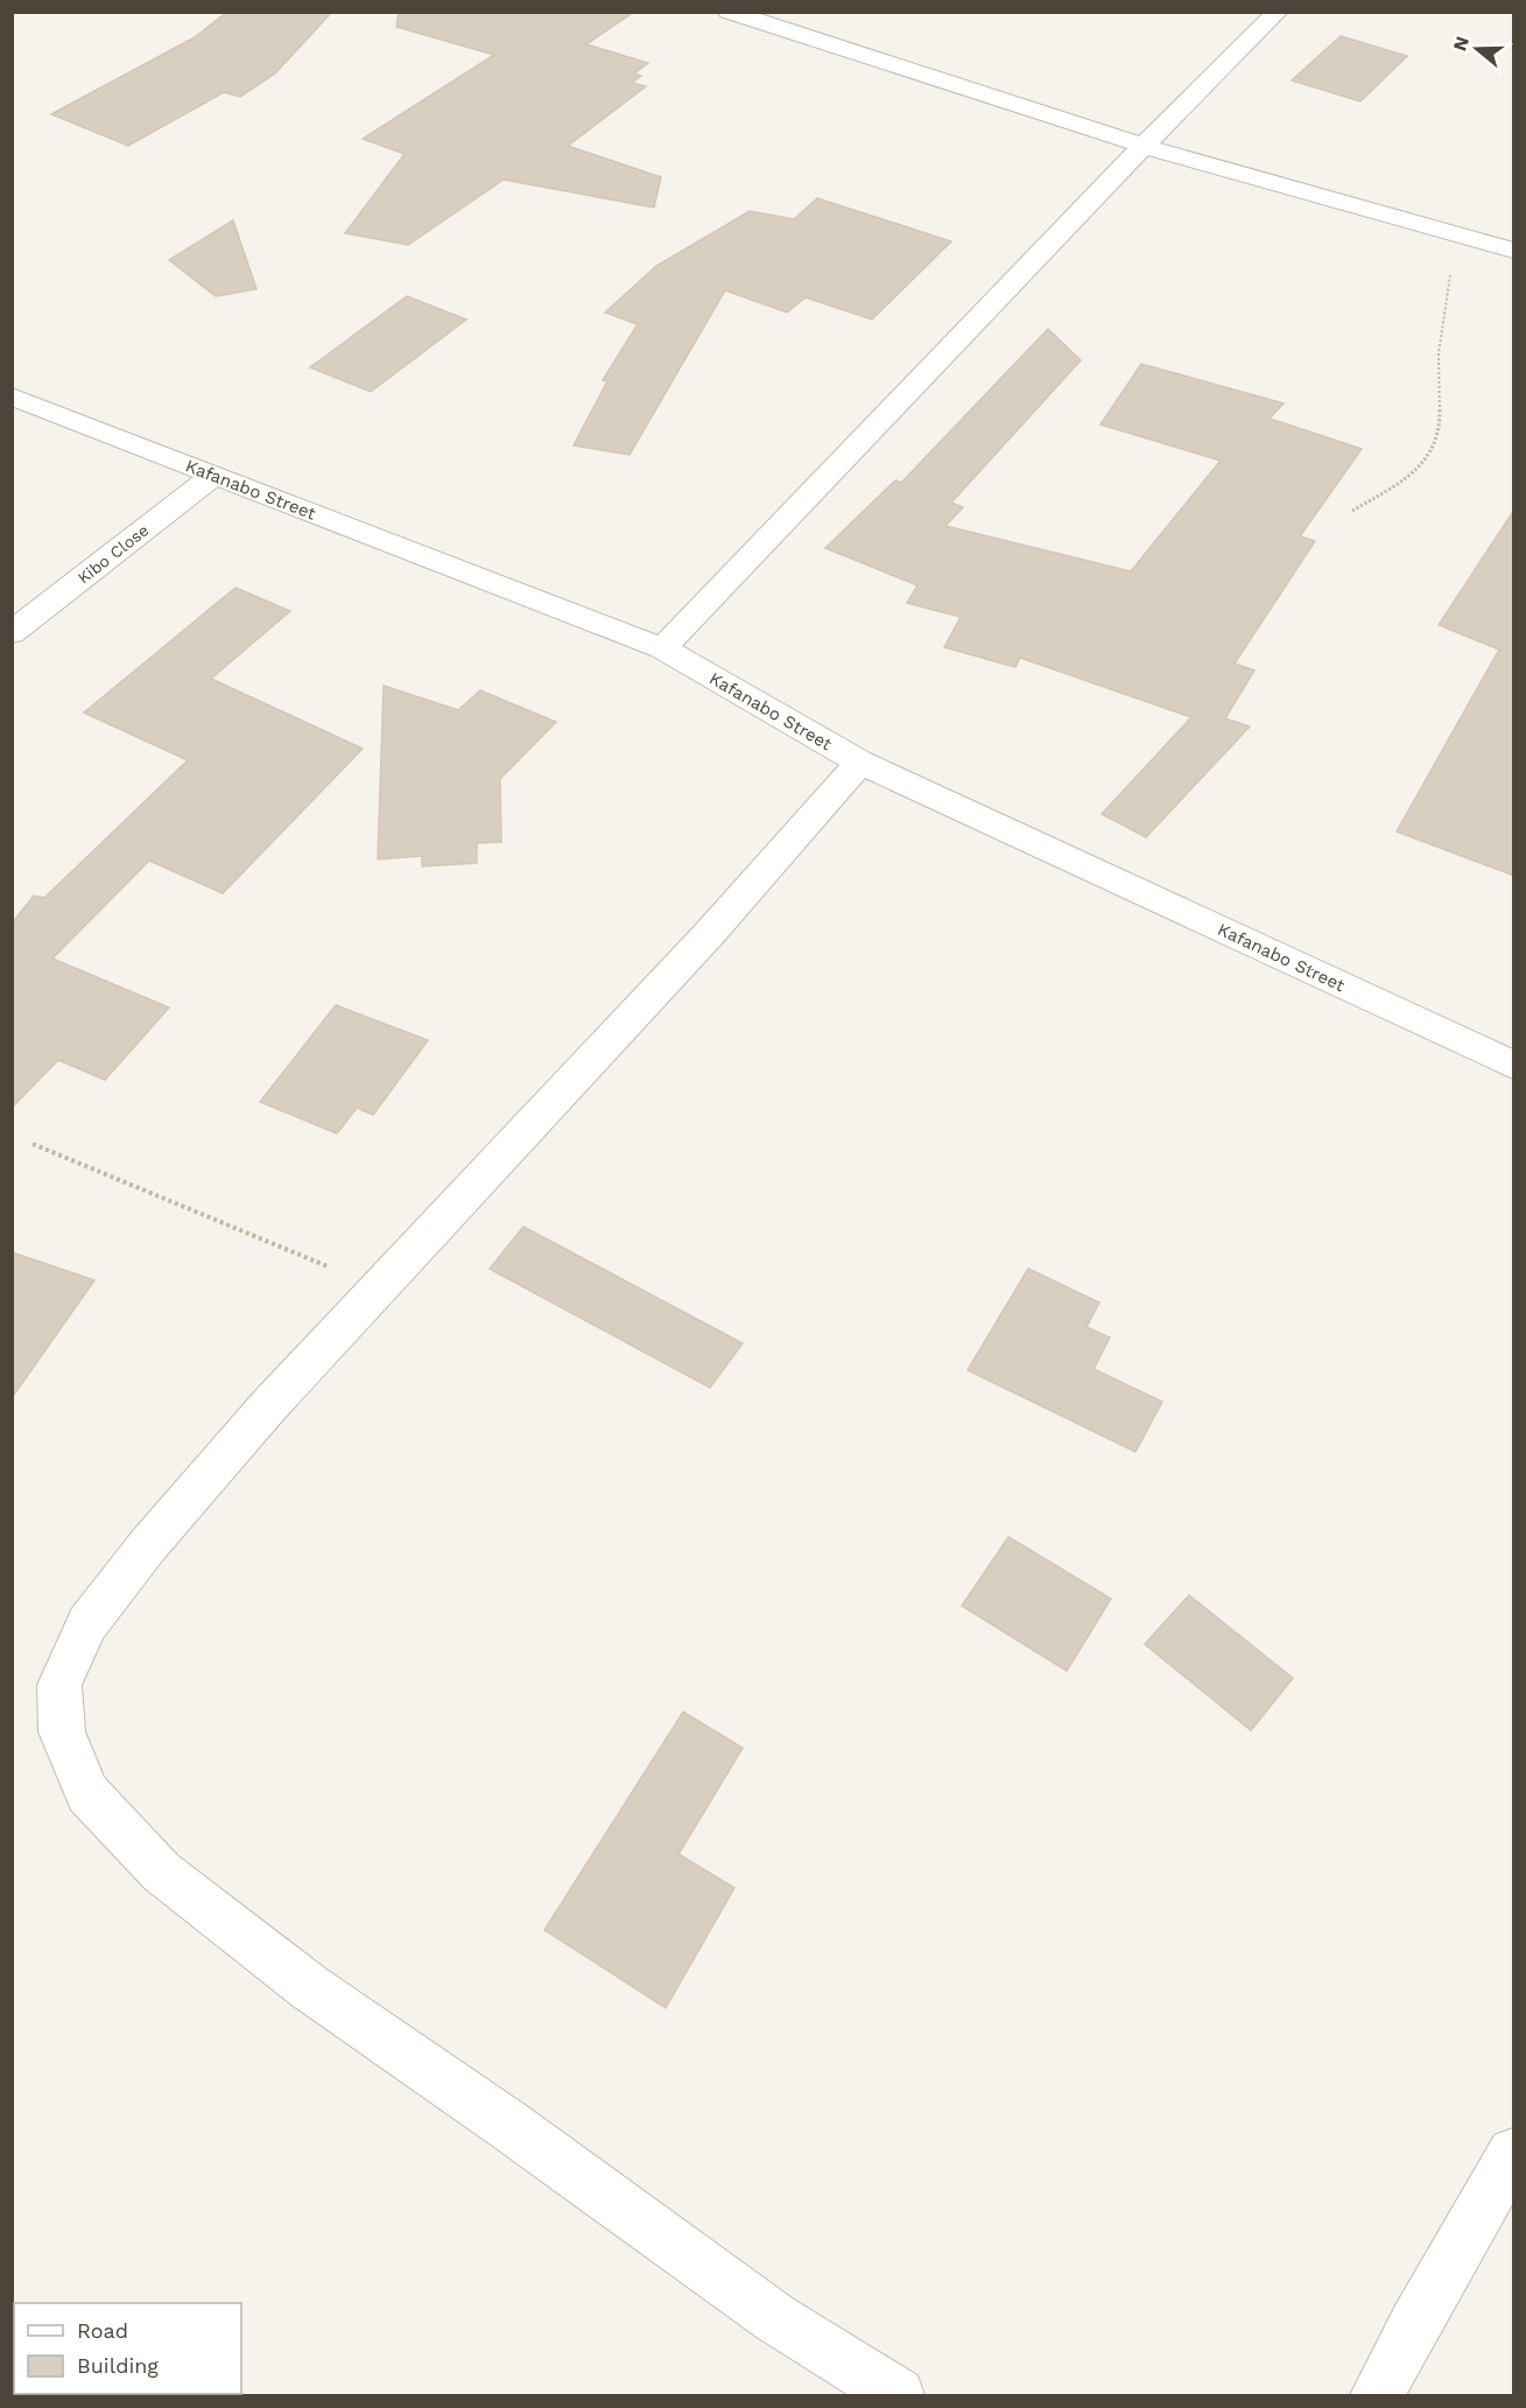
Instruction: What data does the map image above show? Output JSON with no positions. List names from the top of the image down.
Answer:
{
  "streets": {
    "street": ["Kafanabo Street", "Kibo Close"]
  },
  "crossings": [
    ["Kafanabo Street", "Kibo Close"]
  ],
  "legend": ["Road", "Building"],
  "north": "left"
}
